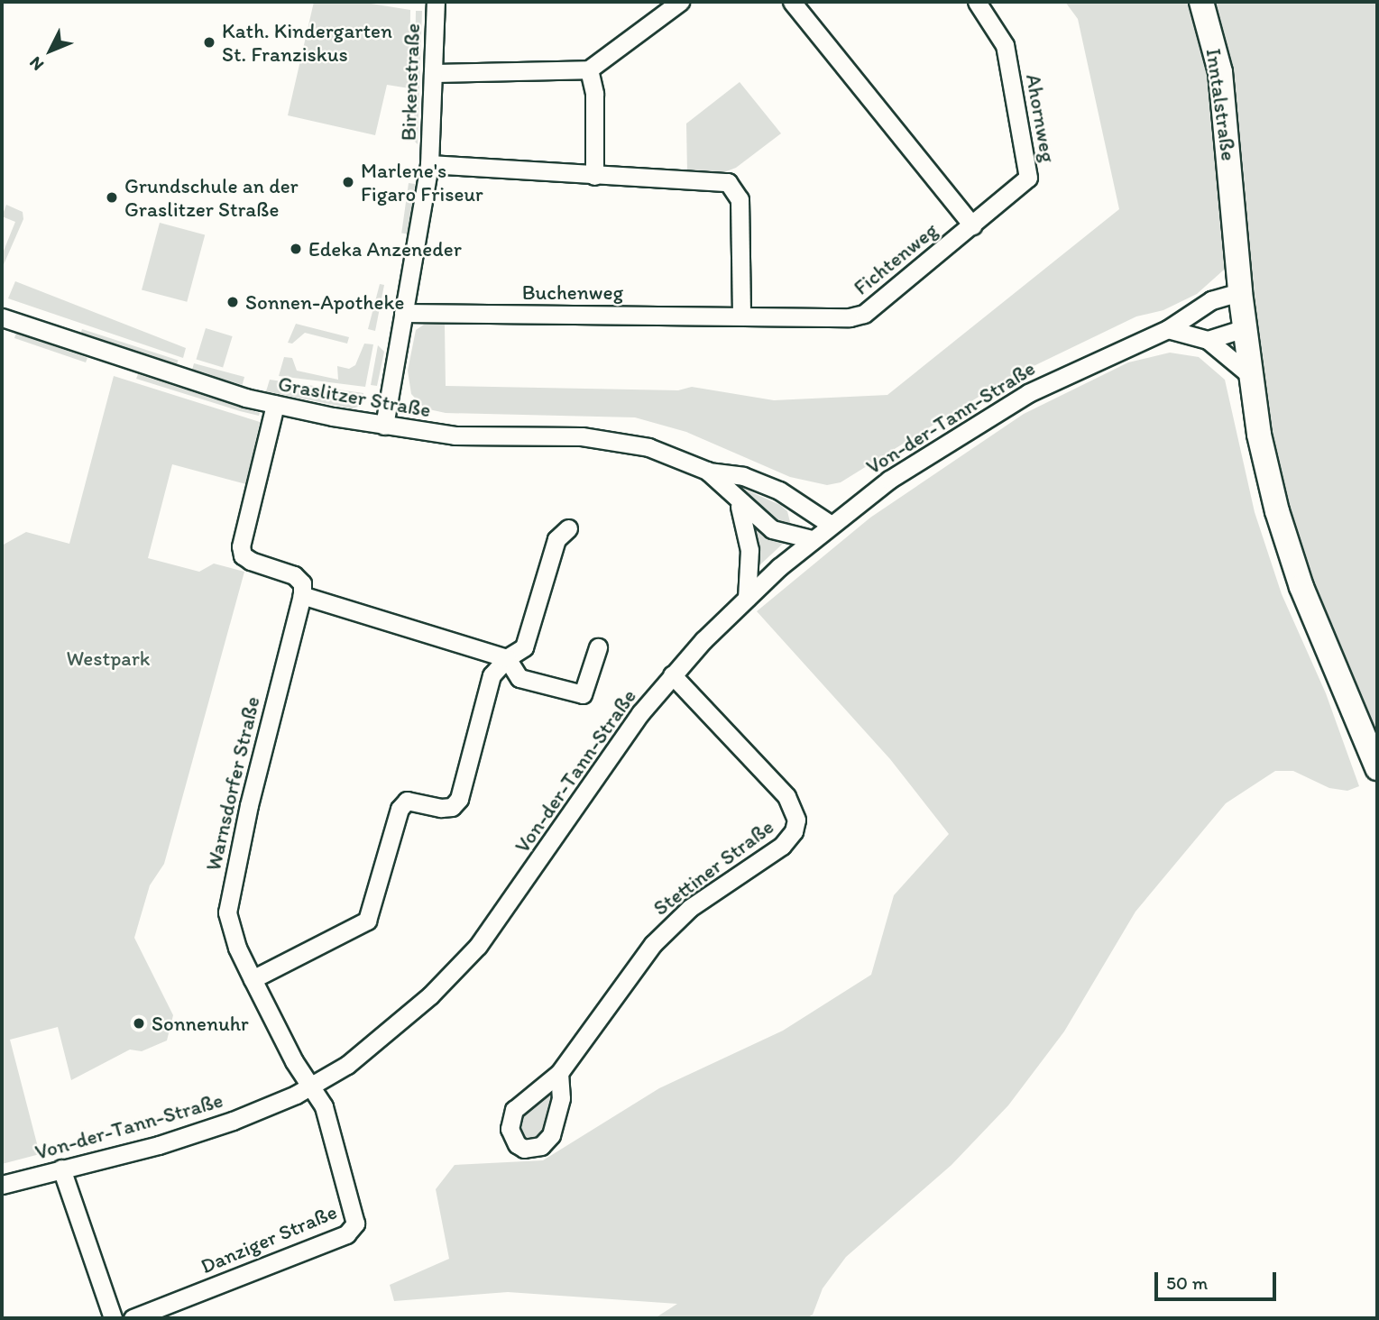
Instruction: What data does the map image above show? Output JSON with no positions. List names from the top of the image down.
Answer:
{
  "streets": {
    "main road": ["Inntalstraße"],
    "street": [
      "Birkenstraße",
      "Ahornweg",
      "Fichtenweg",
      "Buchenweg",
      "Graslitzer Straße",
      "Von-der-Tann-Straße",
      "Warnsdorfer Straße",
      "Stettiner Straße",
      "Danziger Straße"
    ]
  },
  "crossings": [
    ["Birkenstraße", "Buchenweg"],
    ["Birkenstraße", "Graslitzer Straße"],
    ["Inntalstraße", "Von-der-Tann-Straße"],
    ["Ahornweg", "Fichtenweg"],
    ["Fichtenweg", "Buchenweg"],
    ["Graslitzer Straße", "Von-der-Tann-Straße"],
    ["Von-der-Tann-Straße", "Warnsdorfer Straße"],
    ["Von-der-Tann-Straße", "Stettiner Straße"],
    ["Von-der-Tann-Straße", "Danziger Straße"],
    ["Warnsdorfer Straße", "Danziger Straße"]
  ],
  "parks": ["Westpark"],
  "places": [
    "Kath. Kindergarten St. Franziskus",
    "Marlene's Figaro Friseur",
    "Grundschule an der Graslitzer Straße",
    "Edeka Anzeneder",
    "Sonnen-Apotheke",
    "Sonnenuhr"
  ],
  "scale_bar": "50 m",
  "north": "bottom left"
}
